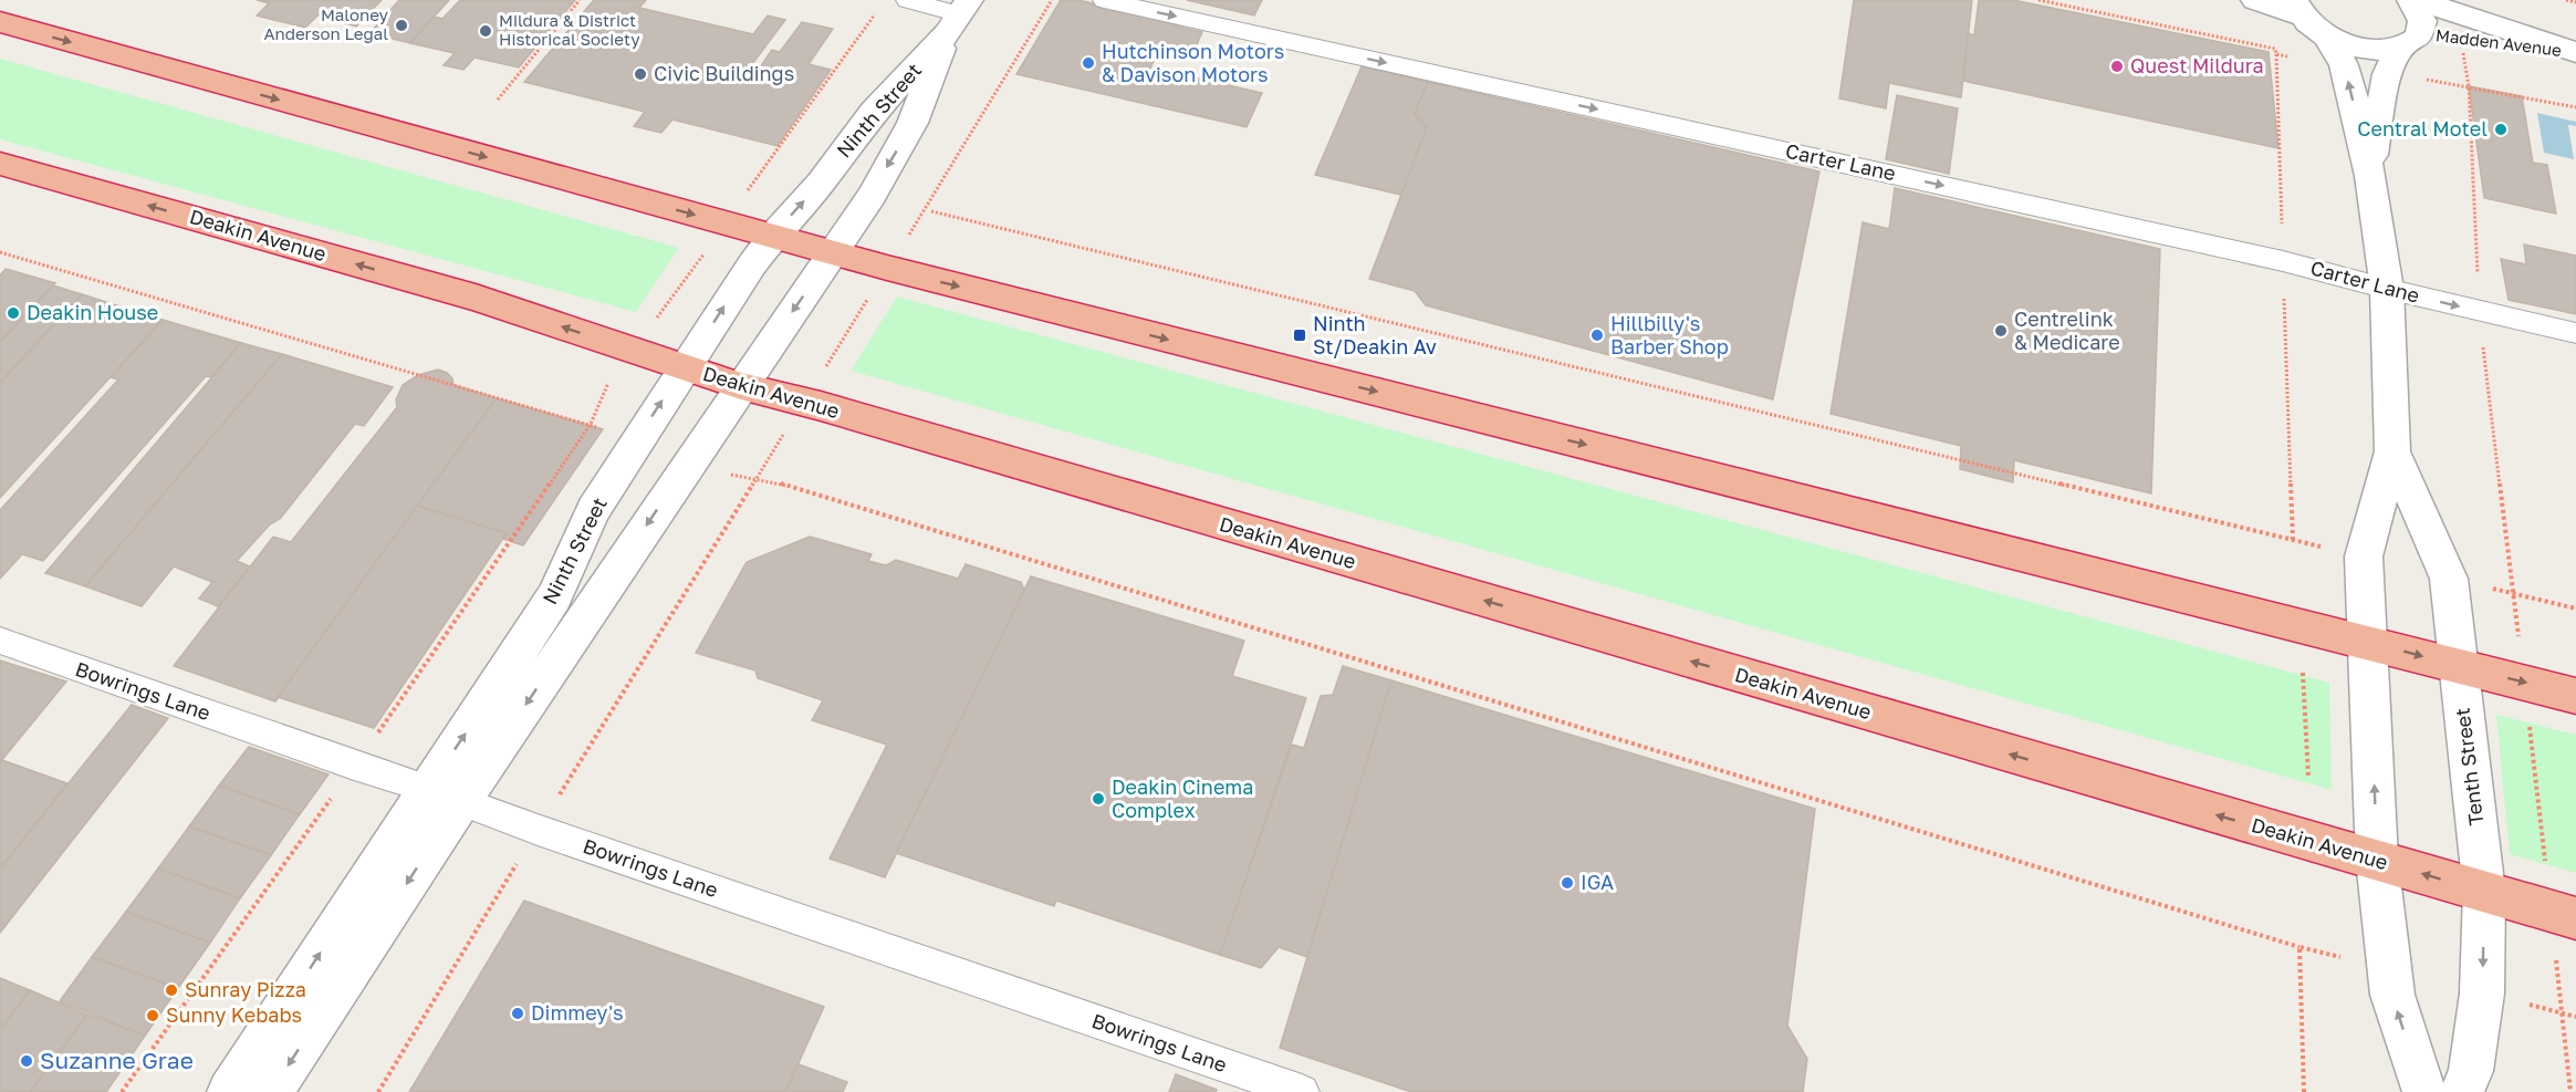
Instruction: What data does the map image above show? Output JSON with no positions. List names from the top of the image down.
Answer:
{
  "streets": {
    "highway": ["Deakin Avenue"],
    "street": ["Madden Avenue", "Ninth Street", "Tenth Street"],
    "lane": ["Carter Lane", "Bowrings Lane"]
  },
  "crossings": [
    ["Madden Avenue", "Tenth Street"],
    ["Ninth Street", "Deakin Avenue"],
    ["Ninth Street", "Bowrings Lane"],
    ["Carter Lane", "Tenth Street"],
    ["Deakin Avenue", "Tenth Street"]
  ],
  "one_way": ["Carter Lane"],
  "places": {
    "other": [
      "Maloney Anderson Legal",
      "Mildura & District Historical Society",
      "Hutchinson Motors & Davison Motors",
      "Quest Mildura",
      "Civic Buildings",
      "Central Motel",
      "Deakin House",
      "Centrelink & Medicare",
      "Hillbilly's Barber Shop",
      "Deakin Cinema Complex",
      "IGA",
      "Sunray Pizza",
      "Dimmey's",
      "Sunny Kebabs",
      "Suzanne Grae"
    ],
    "transit": ["Ninth St/Deakin Av"]
  }
}
